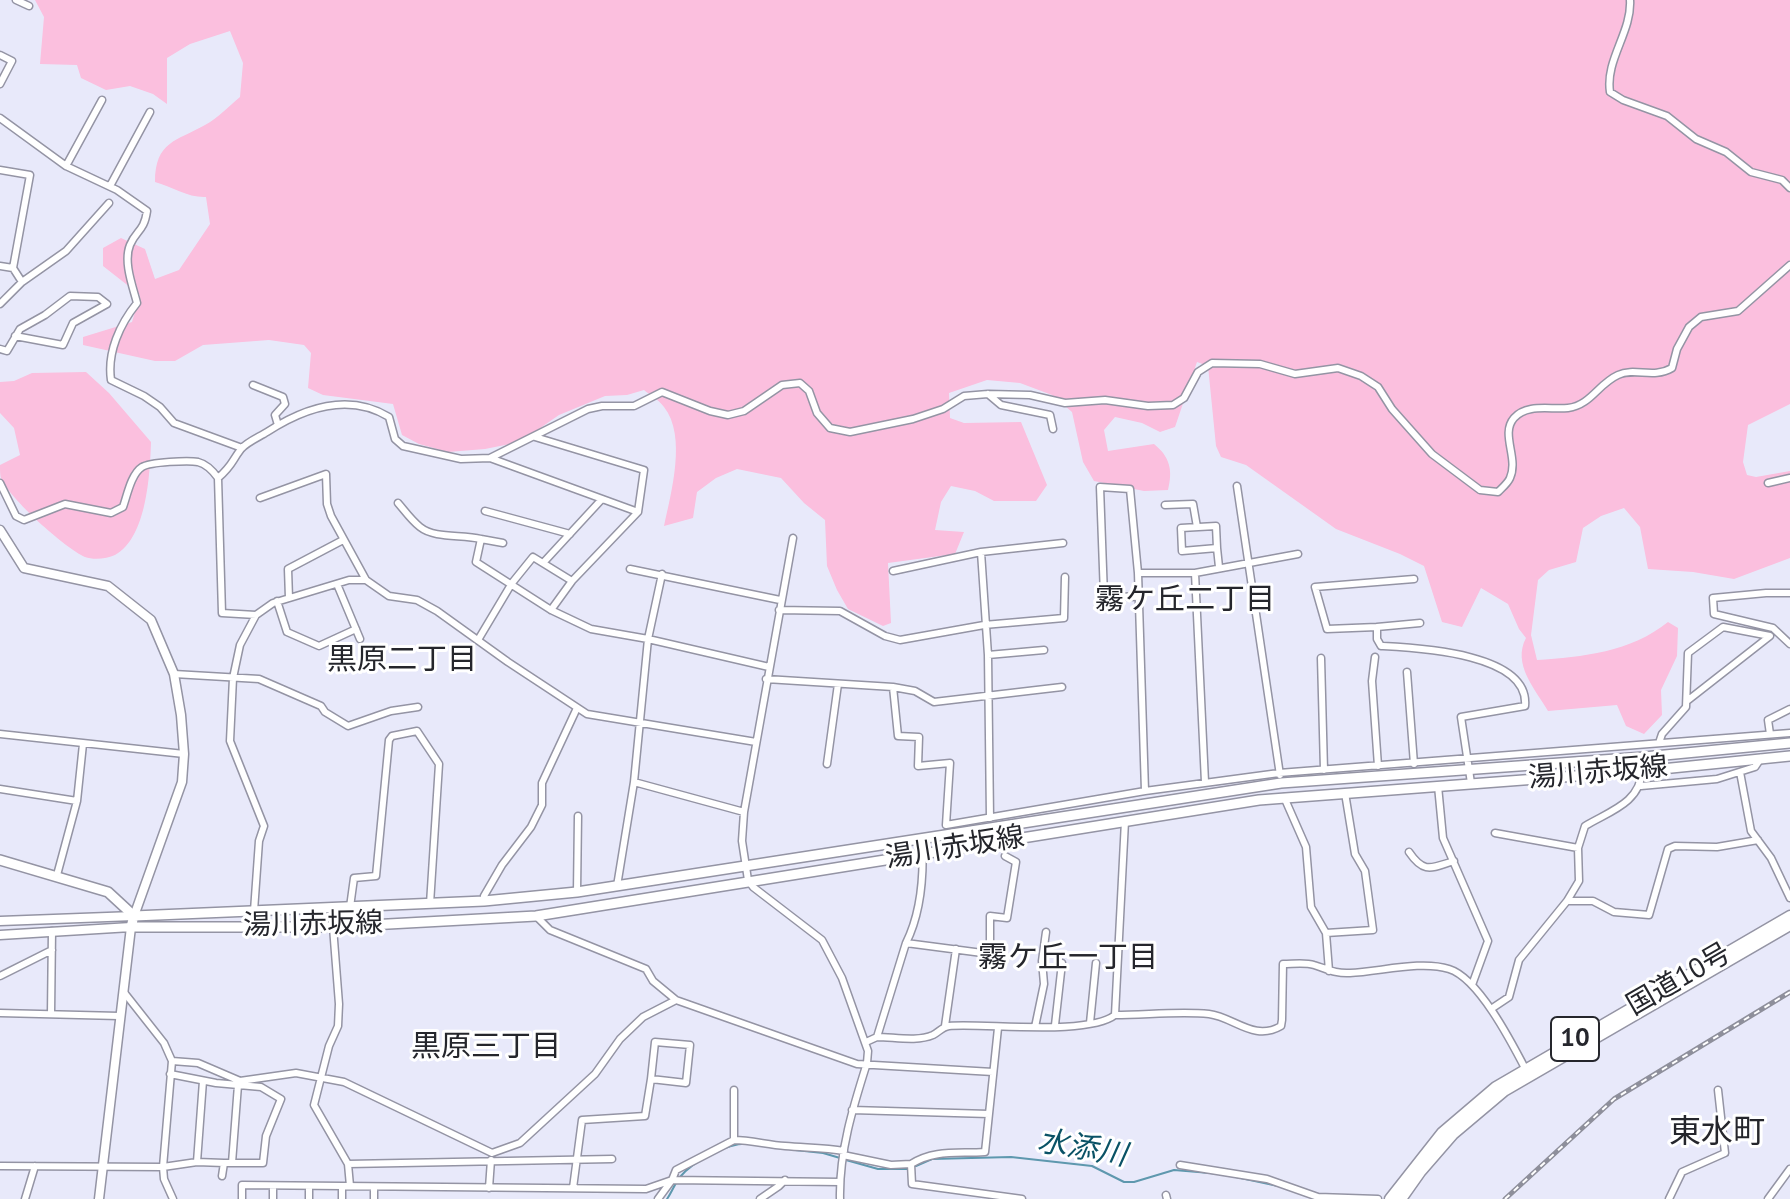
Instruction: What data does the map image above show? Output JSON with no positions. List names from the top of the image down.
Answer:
{
  "streets": {
    "highway": ["国道10号", "10"],
    "main road": ["湯川赤坂線"]
  },
  "districts": [
    "霧ケ丘二丁目",
    "黒原二丁目",
    "霧ケ丘一丁目",
    "黒原三丁目",
    "東水町"
  ],
  "water": ["水添川"]
}
